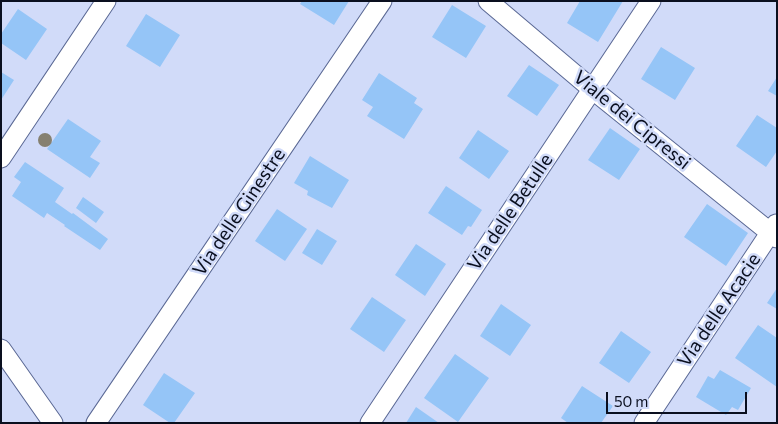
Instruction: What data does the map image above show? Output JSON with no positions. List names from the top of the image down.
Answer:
{
  "streets": {
    "street": [
      "Viale dei Cipressi",
      "Via delle Ginestre",
      "Via delle Betulle",
      "Via delle Acacie"
    ]
  },
  "crossings": [
    ["Viale dei Cipressi", "Via delle Betulle"],
    ["Viale dei Cipressi", "Via delle Acacie"]
  ],
  "scale_bar": "50 m"
}
